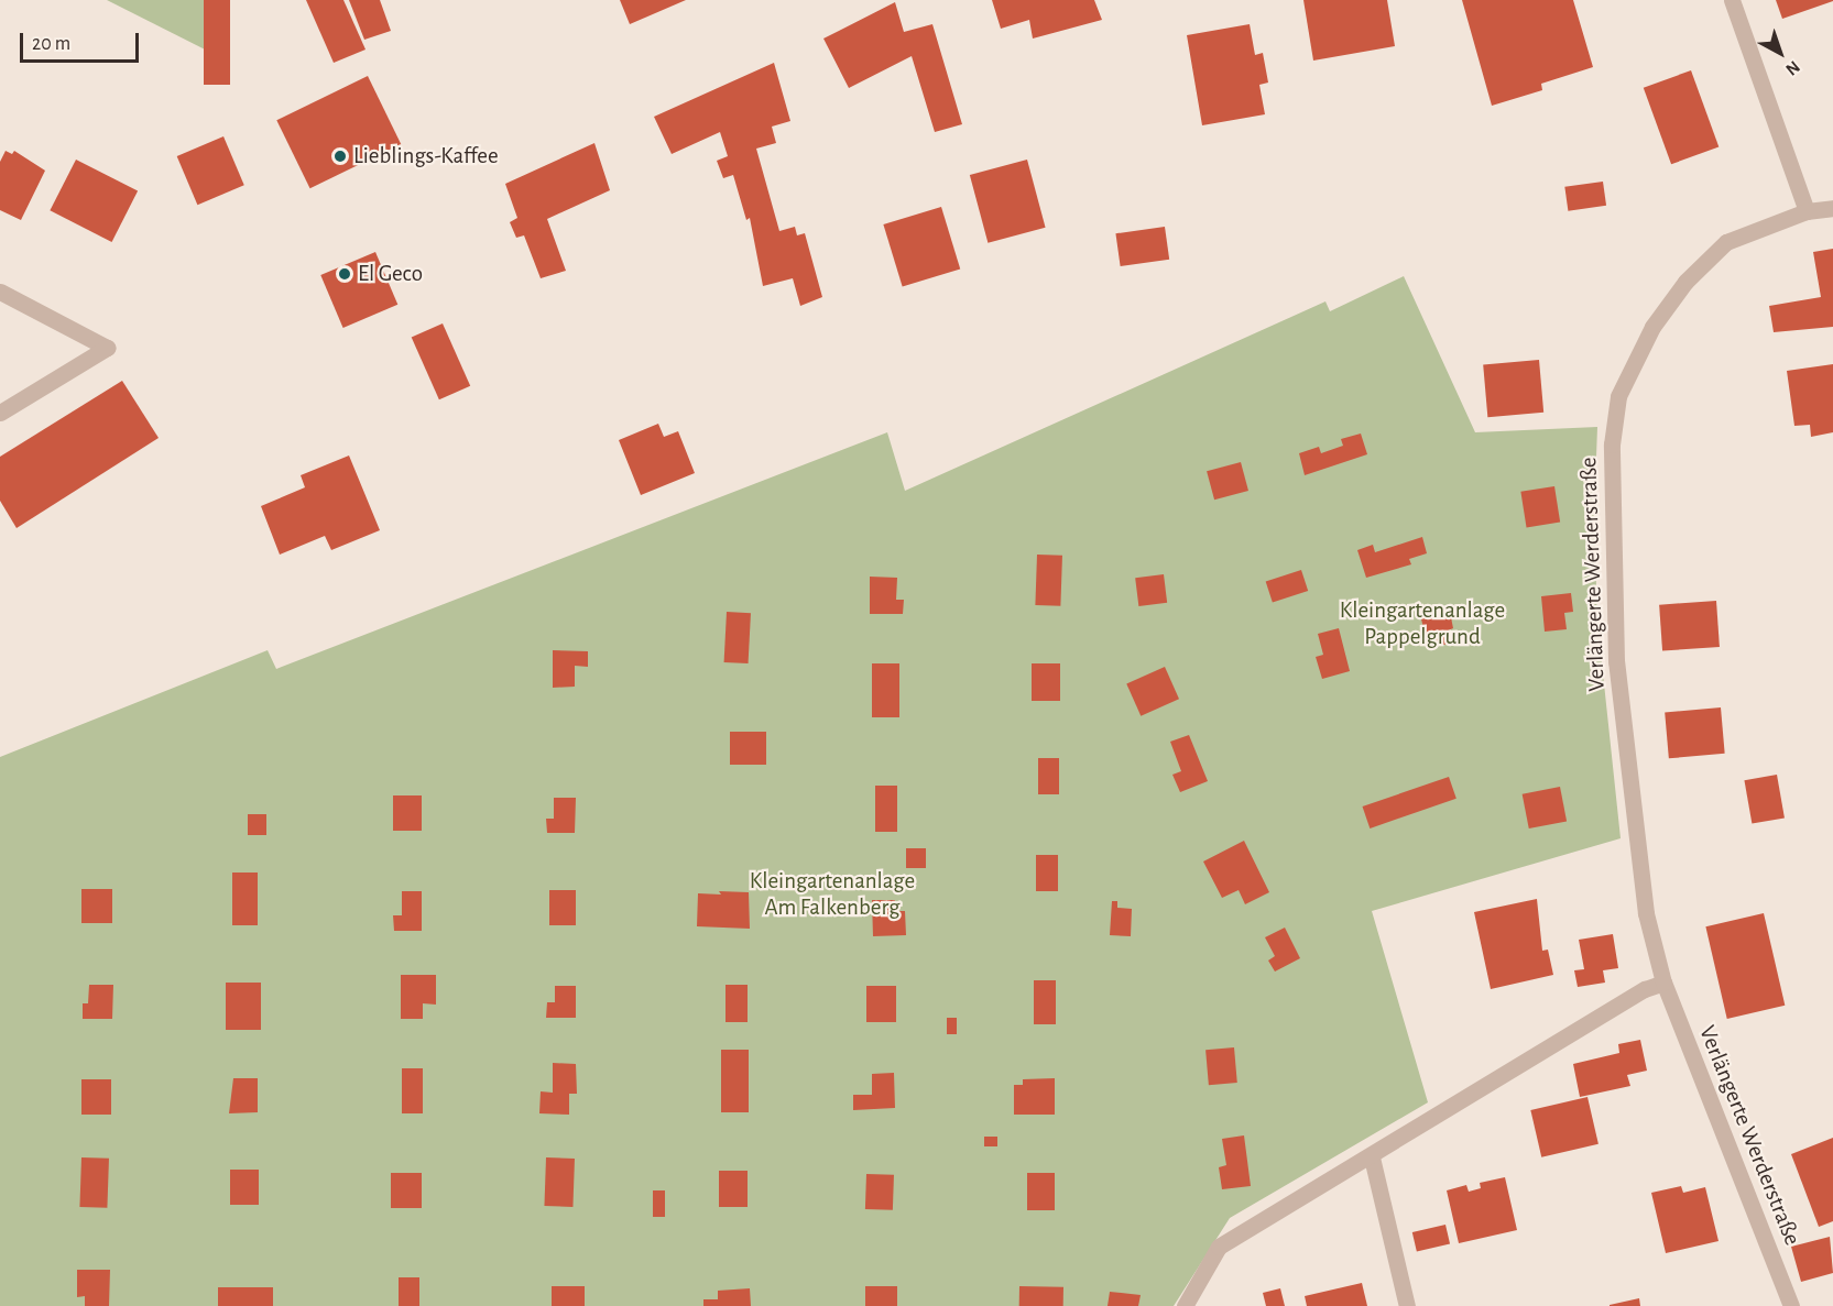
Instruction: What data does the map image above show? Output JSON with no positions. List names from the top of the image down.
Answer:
{
  "streets": {
    "street": ["Verlängerte Werderstraße"]
  },
  "parks": ["Kleingartenanlage Pappelgrund", "Kleingartenanlage Am Falkenberg"],
  "places": ["Lieblings-Kaffee", "El Geco"],
  "scale_bar": "20 m",
  "north": "bottom right"
}
